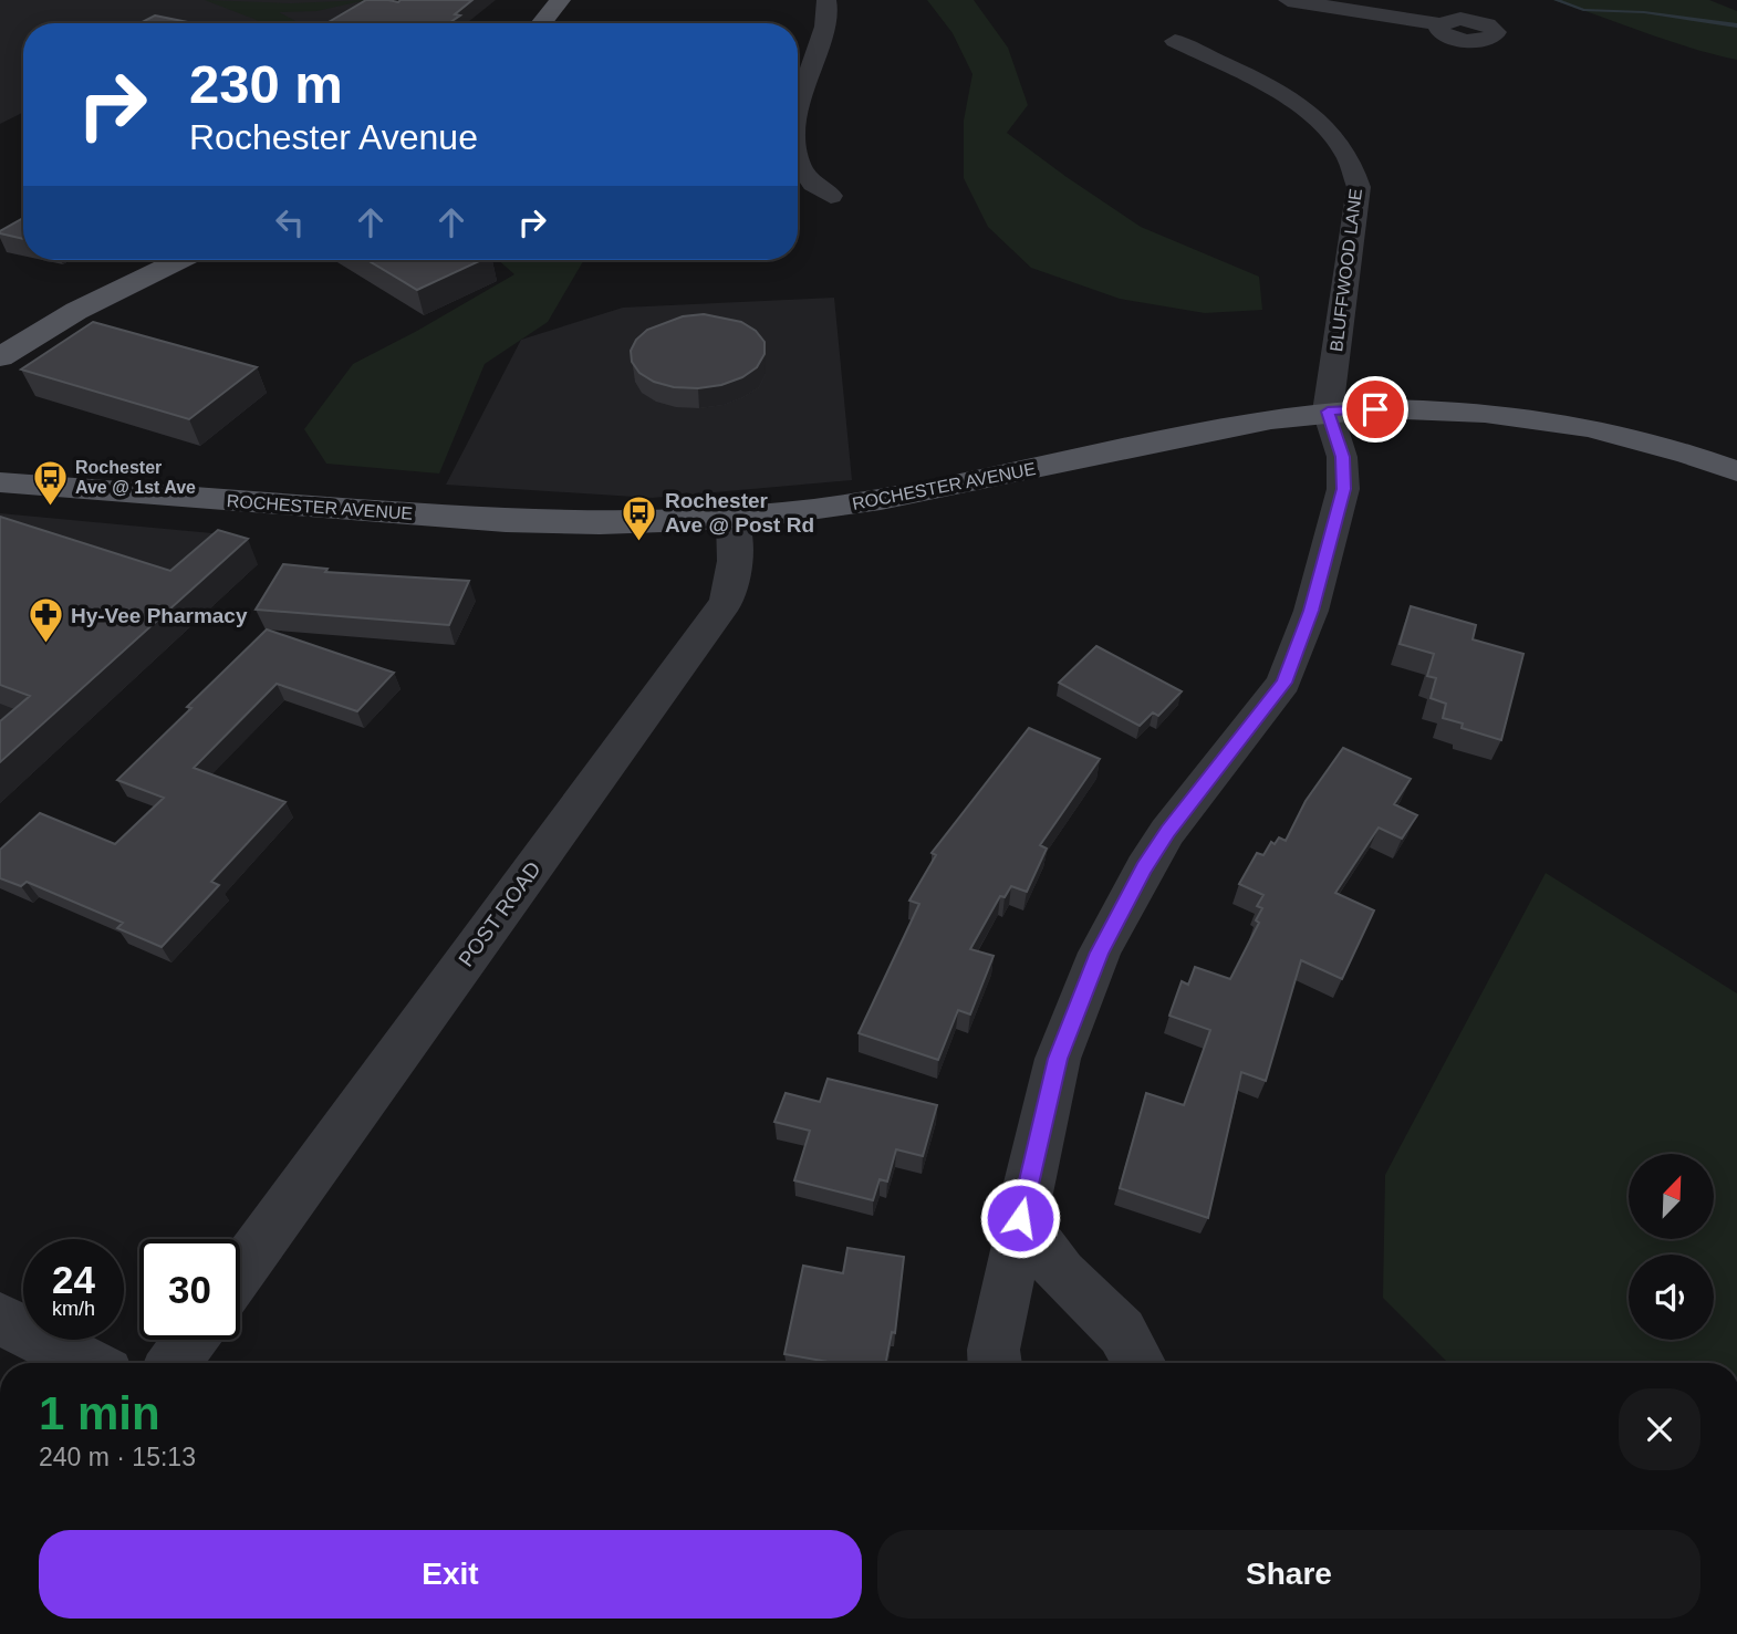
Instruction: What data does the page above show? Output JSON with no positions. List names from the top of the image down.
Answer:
{
  "streets": {
    "main road": ["ROCHESTER AVENUE"],
    "street": ["BLUFFWOOD LANE", "POST ROAD"]
  },
  "crossings": [
    ["BLUFFWOOD LANE", "ROCHESTER AVENUE"],
    ["ROCHESTER AVENUE", "POST ROAD"]
  ],
  "places": {
    "bus stop": ["Rochester Ave @ 1st Ave", "Rochester Ave @ Post Rd"],
    "pharmacy": ["Hy-Vee Pharmacy"]
  },
  "north": "top right",
  "page": {
    "turn": ["230 m", "Rochester Avenue"],
    "speed": "24 km/h",
    "limit": "30",
    "heading": ["1 min", "240 m · 15:13"],
    "buttons": ["Exit", "Share"]
  }
}
